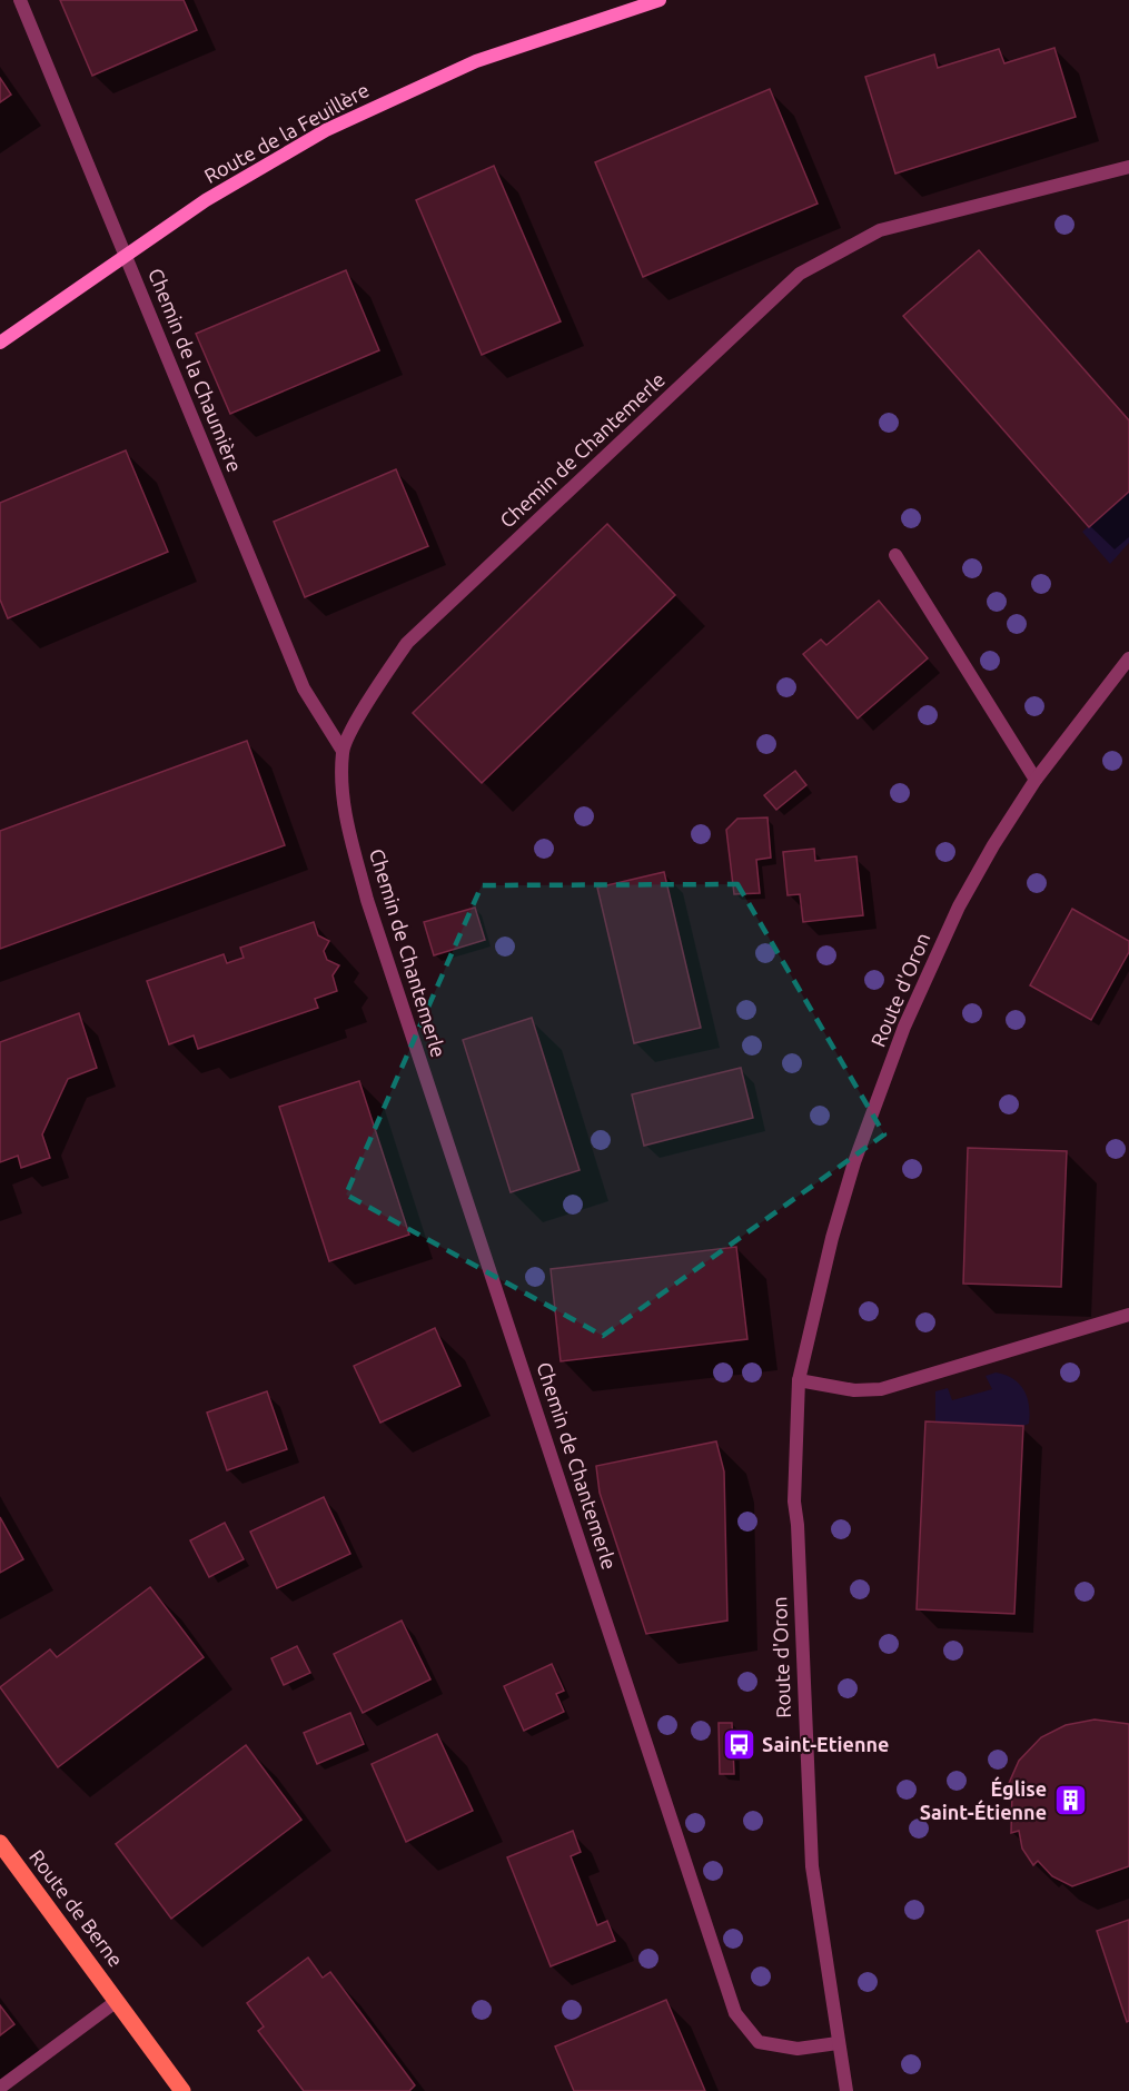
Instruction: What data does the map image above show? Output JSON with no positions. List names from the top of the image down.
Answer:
{
  "streets": {
    "main road": ["Route de la Feuillère", "Route de Berne"],
    "street": ["Chemin de la Chaumière", "Chemin de Chantemerle", "Route d'Oron"]
  },
  "crossings": [
    ["Chemin de la Chaumière", "Chemin de Chantemerle"],
    ["Chemin de Chantemerle", "Route d'Oron"]
  ],
  "places": {
    "bus stop": ["Saint-Etienne"],
    "building": ["Église Saint-Étienne"]
  }
}
